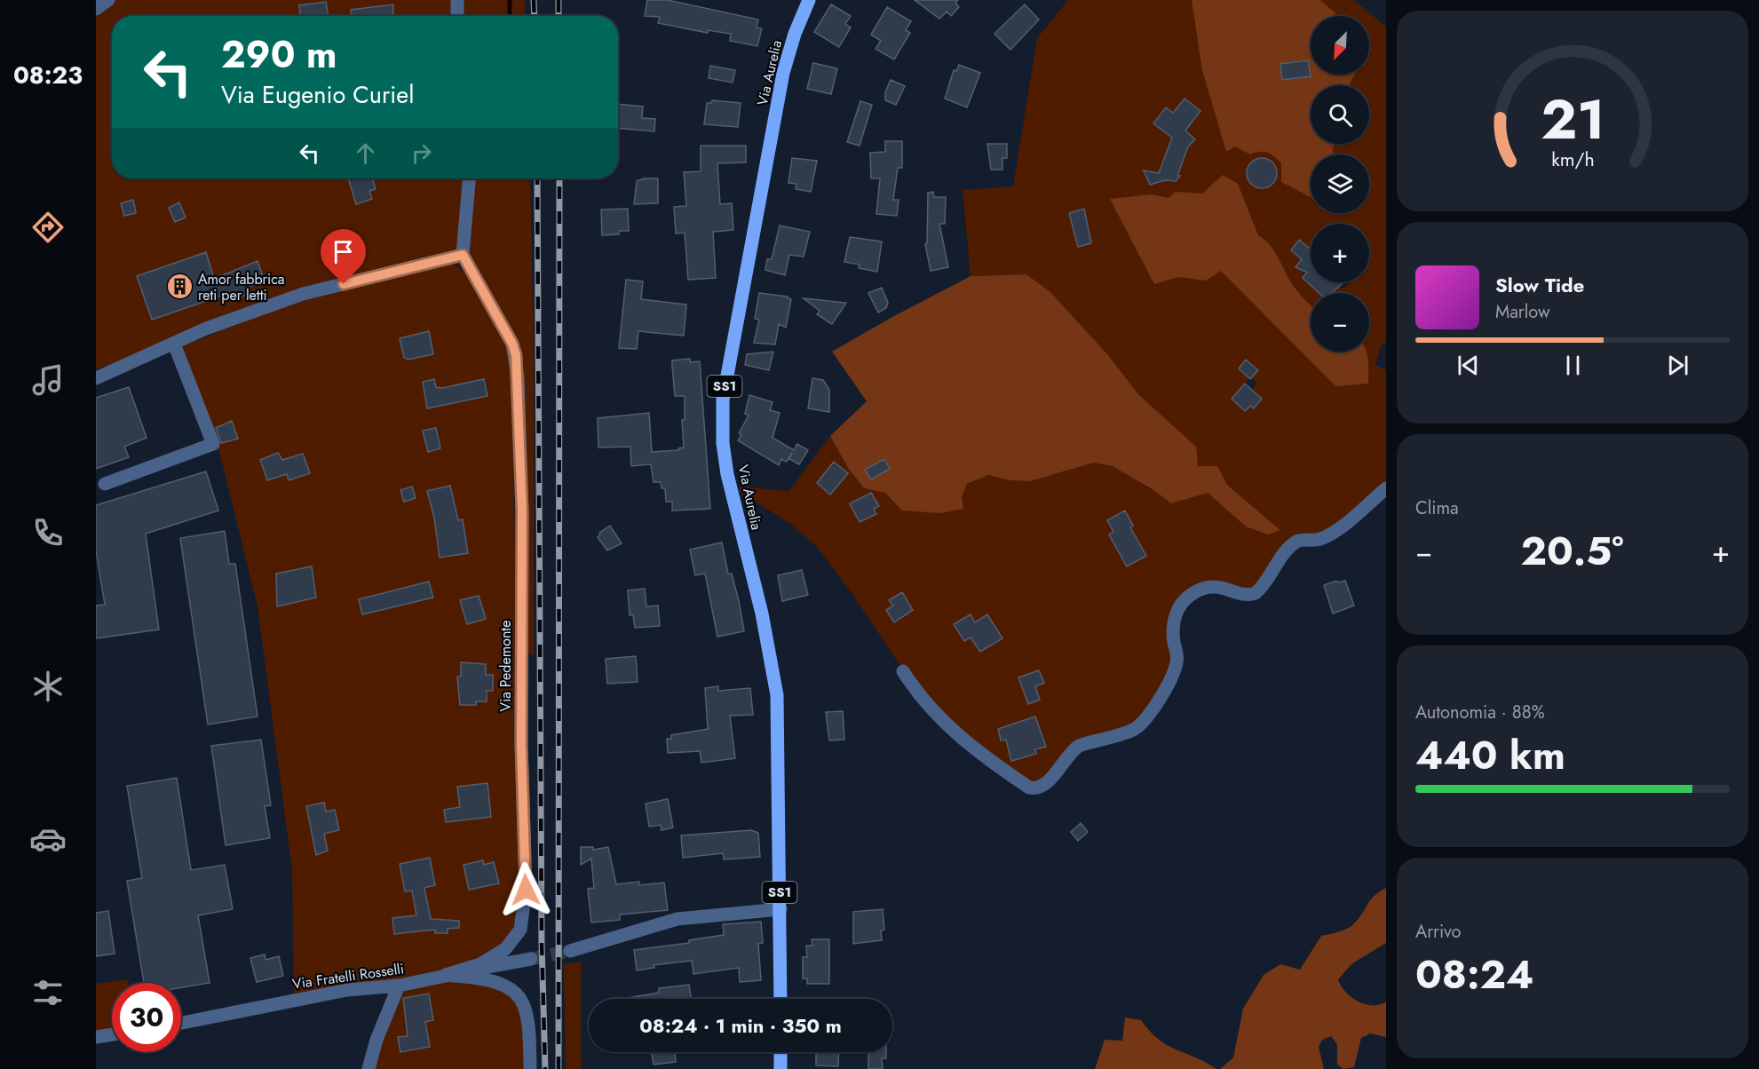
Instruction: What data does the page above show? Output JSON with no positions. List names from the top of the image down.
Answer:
{
  "streets": {
    "main road": ["Via Aurelia", "SS1"],
    "street": ["Via Pedemonte", "Via Fratelli Rosselli"]
  },
  "crossings": [
    ["Via Pedemonte", "Via Fratelli Rosselli"]
  ],
  "places": {
    "building": ["Amor fabbrica reti per letti"]
  },
  "north": "bottom left",
  "page": {
    "tabs": "08:23",
    "map_buttons": ["+", "−"],
    "turn": ["290 m", "Via Eugenio Curiel"],
    "song": ["Slow Tide", "Marlow"],
    "tile": [
      "Clima",
      ["Autonomia · 88%", "440 km"],
      ["Arrivo", "08:24"]
    ],
    "heat": ["−", "20.5°", "+"],
    "limit": "30",
    "trip": "08:24 · 1 min · 350 m",
    "gauge": ["21", "km/h"]
  }
}
